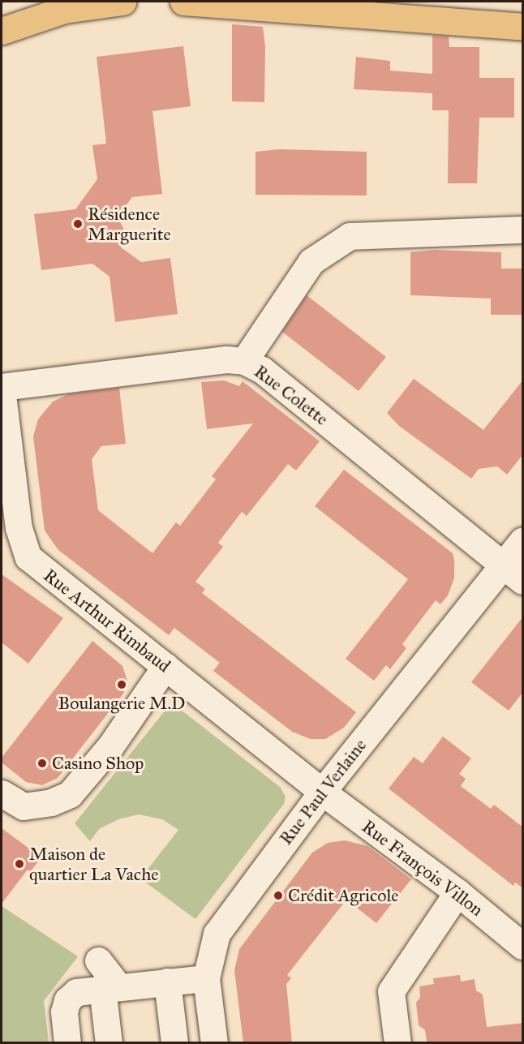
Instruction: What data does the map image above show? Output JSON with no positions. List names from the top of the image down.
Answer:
{
  "streets": {
    "street": [
      "Rue Colette",
      "Rue Arthur Rimbaud",
      "Rue Paul Verlaine",
      "Rue François Villon"
    ]
  },
  "crossings": [
    ["Rue Colette", "Rue Arthur Rimbaud"],
    ["Rue Colette", "Rue Paul Verlaine"],
    ["Rue Arthur Rimbaud", "Rue Paul Verlaine"],
    ["Rue Arthur Rimbaud", "Rue François Villon"],
    ["Rue Paul Verlaine", "Rue François Villon"]
  ],
  "places": [
    "Résidence Marguerite",
    "Boulangerie M.D",
    "Casino Shop",
    "Maison de quartier La Vache",
    "Crédit Agricole"
  ]
}
